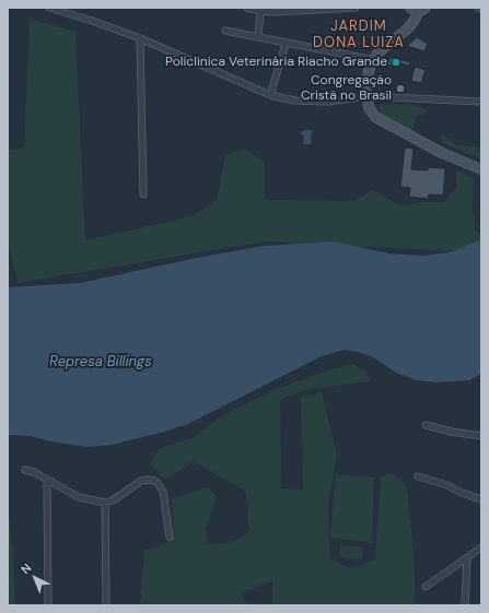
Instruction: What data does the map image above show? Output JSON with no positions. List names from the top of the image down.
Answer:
{
  "districts": ["JARDIM DONA LUIZA"],
  "water": ["Represa Billings"],
  "places": ["Policlinica Veterinária Riacho Grande", "Congregação Cristã no Brasil"],
  "north": "top left"
}
